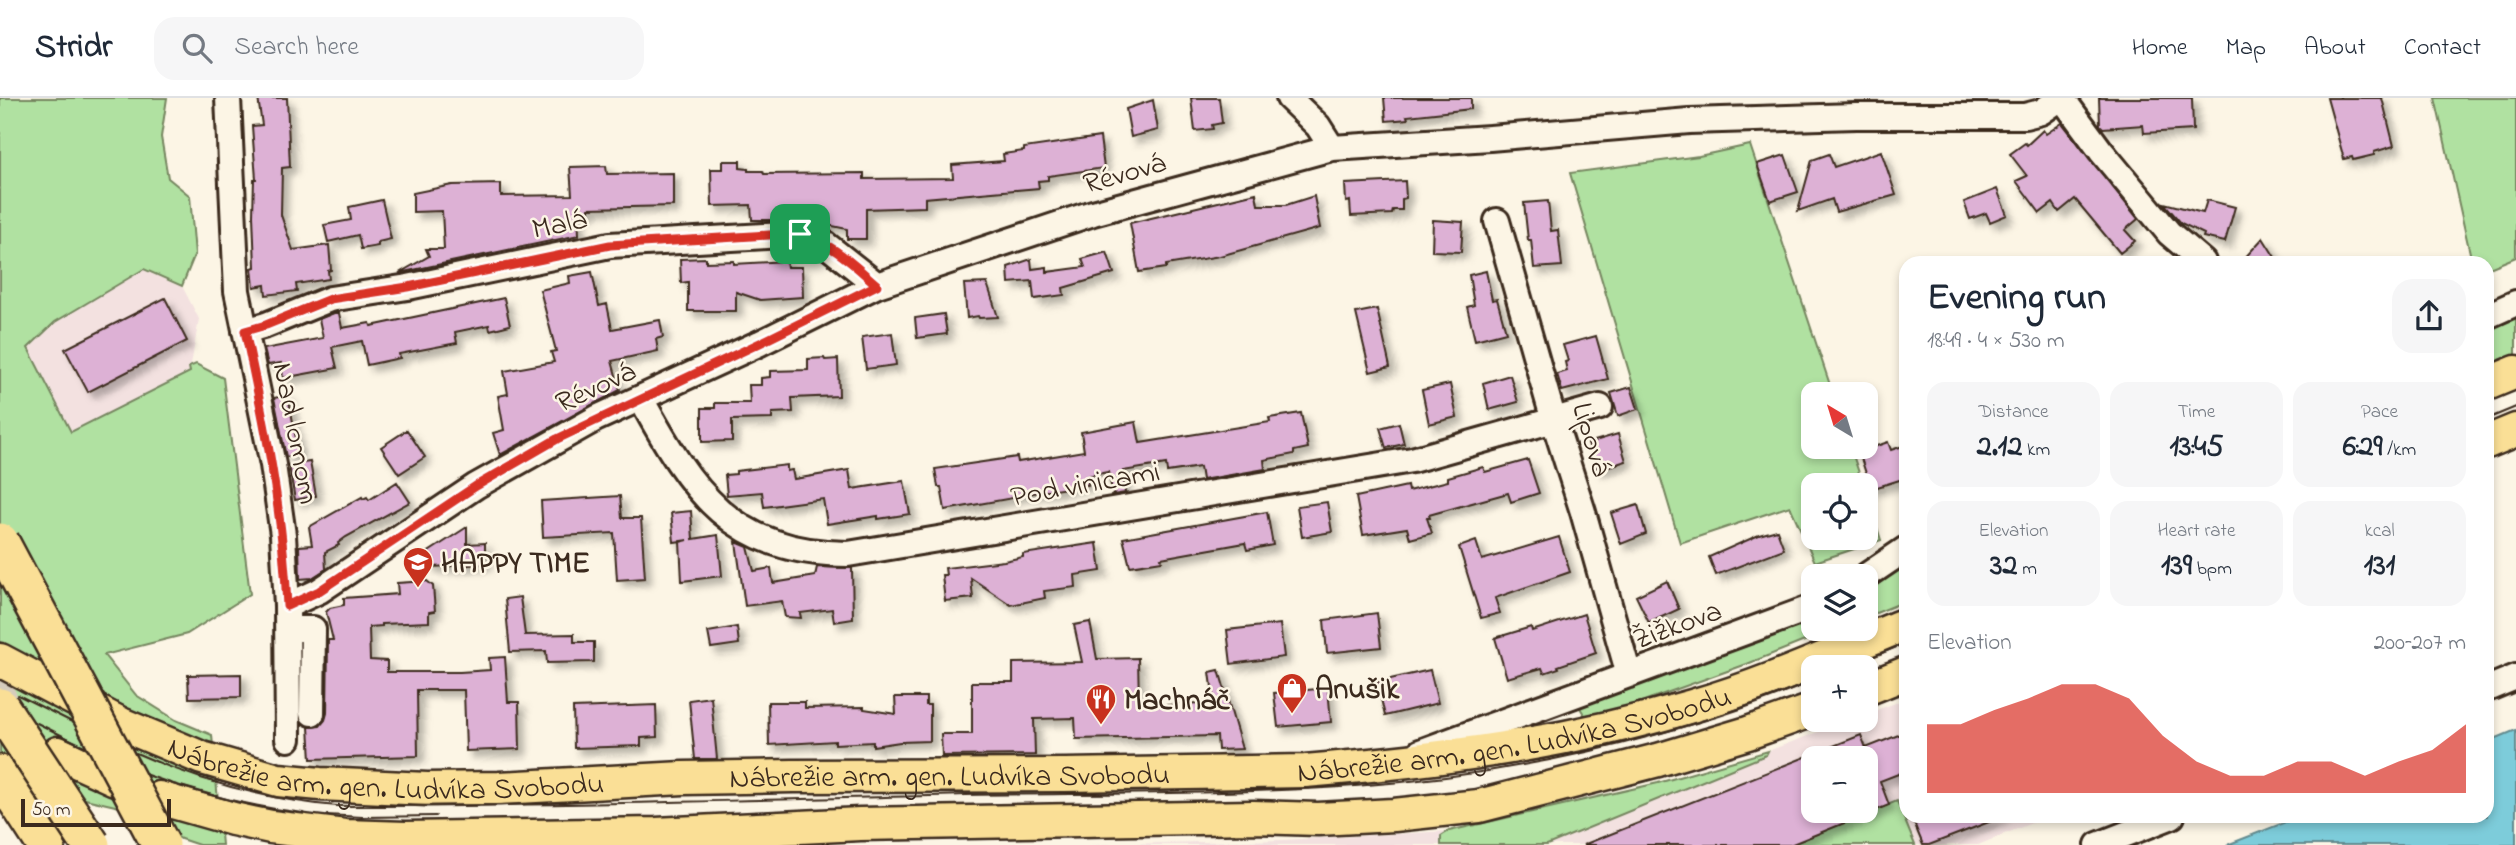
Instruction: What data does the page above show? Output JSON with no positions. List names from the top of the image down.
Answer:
{
  "streets": {
    "main road": ["Nábrežie arm. gen. Ludvíka Svobodu"],
    "street": [
      "Révová",
      "Malá",
      "Nad lomom",
      "Lipová",
      "Pod vinicami",
      "Žižkova"
    ]
  },
  "crossings": [
    ["Révová", "Malá"],
    ["Révová", "Nad lomom"],
    ["Révová", "Pod vinicami"],
    ["Malá", "Nad lomom"],
    ["Lipová", "Pod vinicami"],
    ["Lipová", "Žižkova"],
    ["Žižkova", "Nábrežie arm. gen. Ludvíka Svobodu"]
  ],
  "places": {
    "school or university": ["HAPPY TIME"],
    "shop": ["Anušik"],
    "restaurant": ["Machnáč"]
  },
  "scale_bar": "50 m",
  "north": "top left",
  "page": {
    "header": "Stridr",
    "search": "Search here",
    "nav": [
      "Home",
      "Map",
      "About",
      "Contact"
    ],
    "heading": ["Evening run", "18:49 · 4 × 530 m"],
    "stats": [
      ["Distance", "2.12 km"],
      ["Time", "13:45"],
      ["Pace", "6:29 /km"],
      ["Elevation", "32 m"],
      ["Heart rate", "139 bpm"],
      ["kcal", "131"]
    ],
    "map_buttons": ["+", "−"],
    "chart": ["Elevation", "200–207 m"],
    "scale": "50 m"
  }
}
